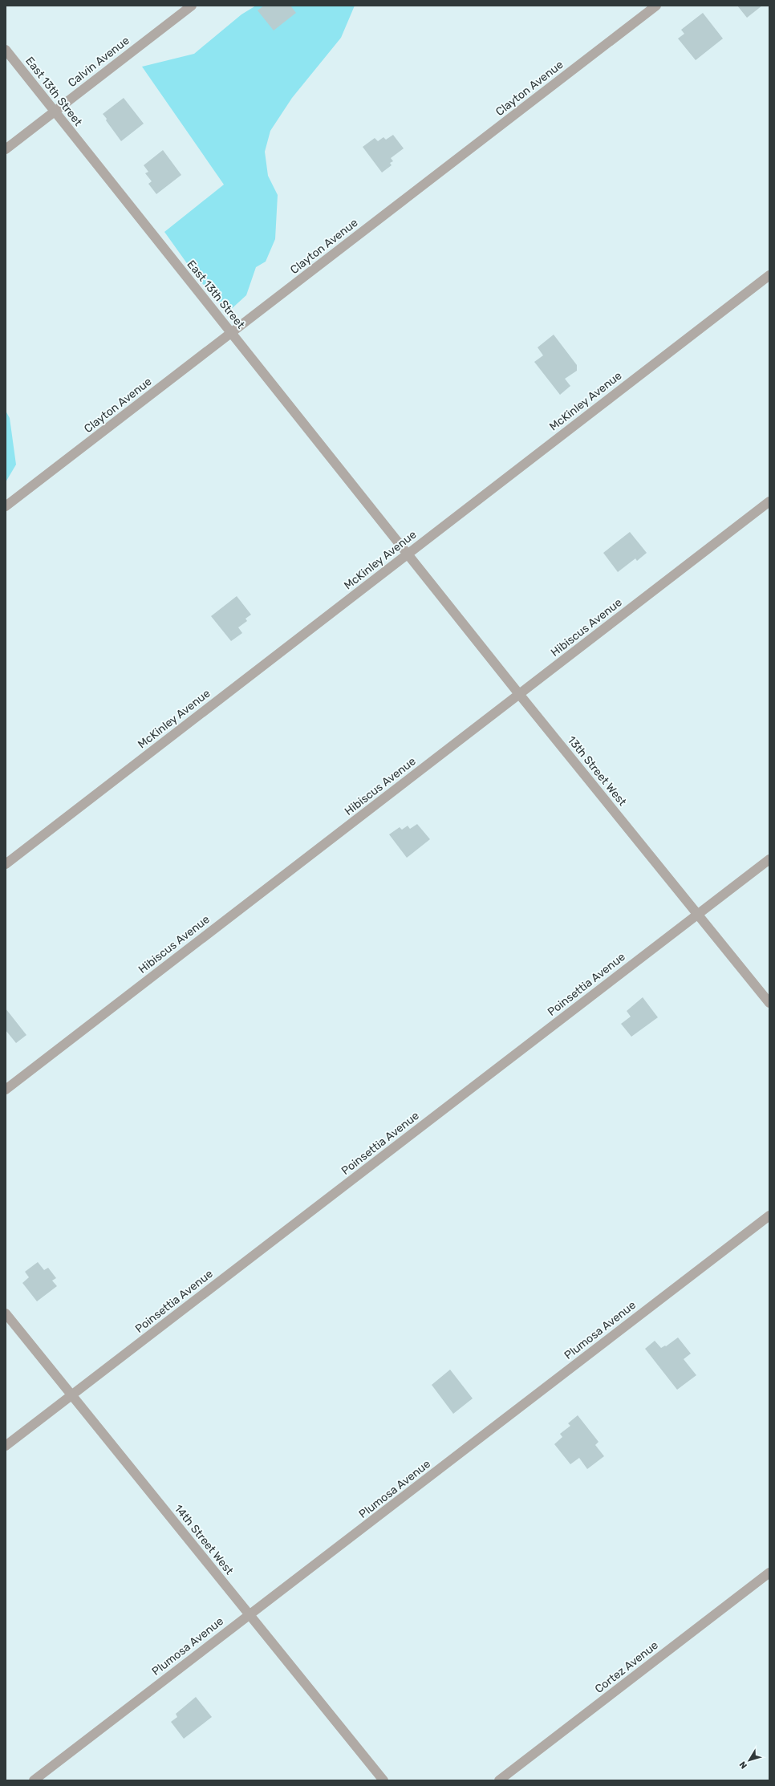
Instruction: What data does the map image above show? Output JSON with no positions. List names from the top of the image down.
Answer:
{
  "streets": {
    "street": [
      "Calvin Avenue",
      "Clayton Avenue",
      "East 13th Street",
      "McKinley Avenue",
      "Hibiscus Avenue",
      "13th Street West",
      "Poinsettia Avenue",
      "Plumosa Avenue",
      "14th Street West",
      "Cortez Avenue"
    ]
  },
  "crossings": [
    ["Calvin Avenue", "East 13th Street"],
    ["Clayton Avenue", "East 13th Street"],
    ["East 13th Street", "McKinley Avenue"],
    ["East 13th Street", "13th Street West"],
    ["McKinley Avenue", "13th Street West"],
    ["Hibiscus Avenue", "13th Street West"],
    ["13th Street West", "Poinsettia Avenue"],
    ["Poinsettia Avenue", "14th Street West"],
    ["Plumosa Avenue", "14th Street West"]
  ],
  "north": "bottom left"
}
